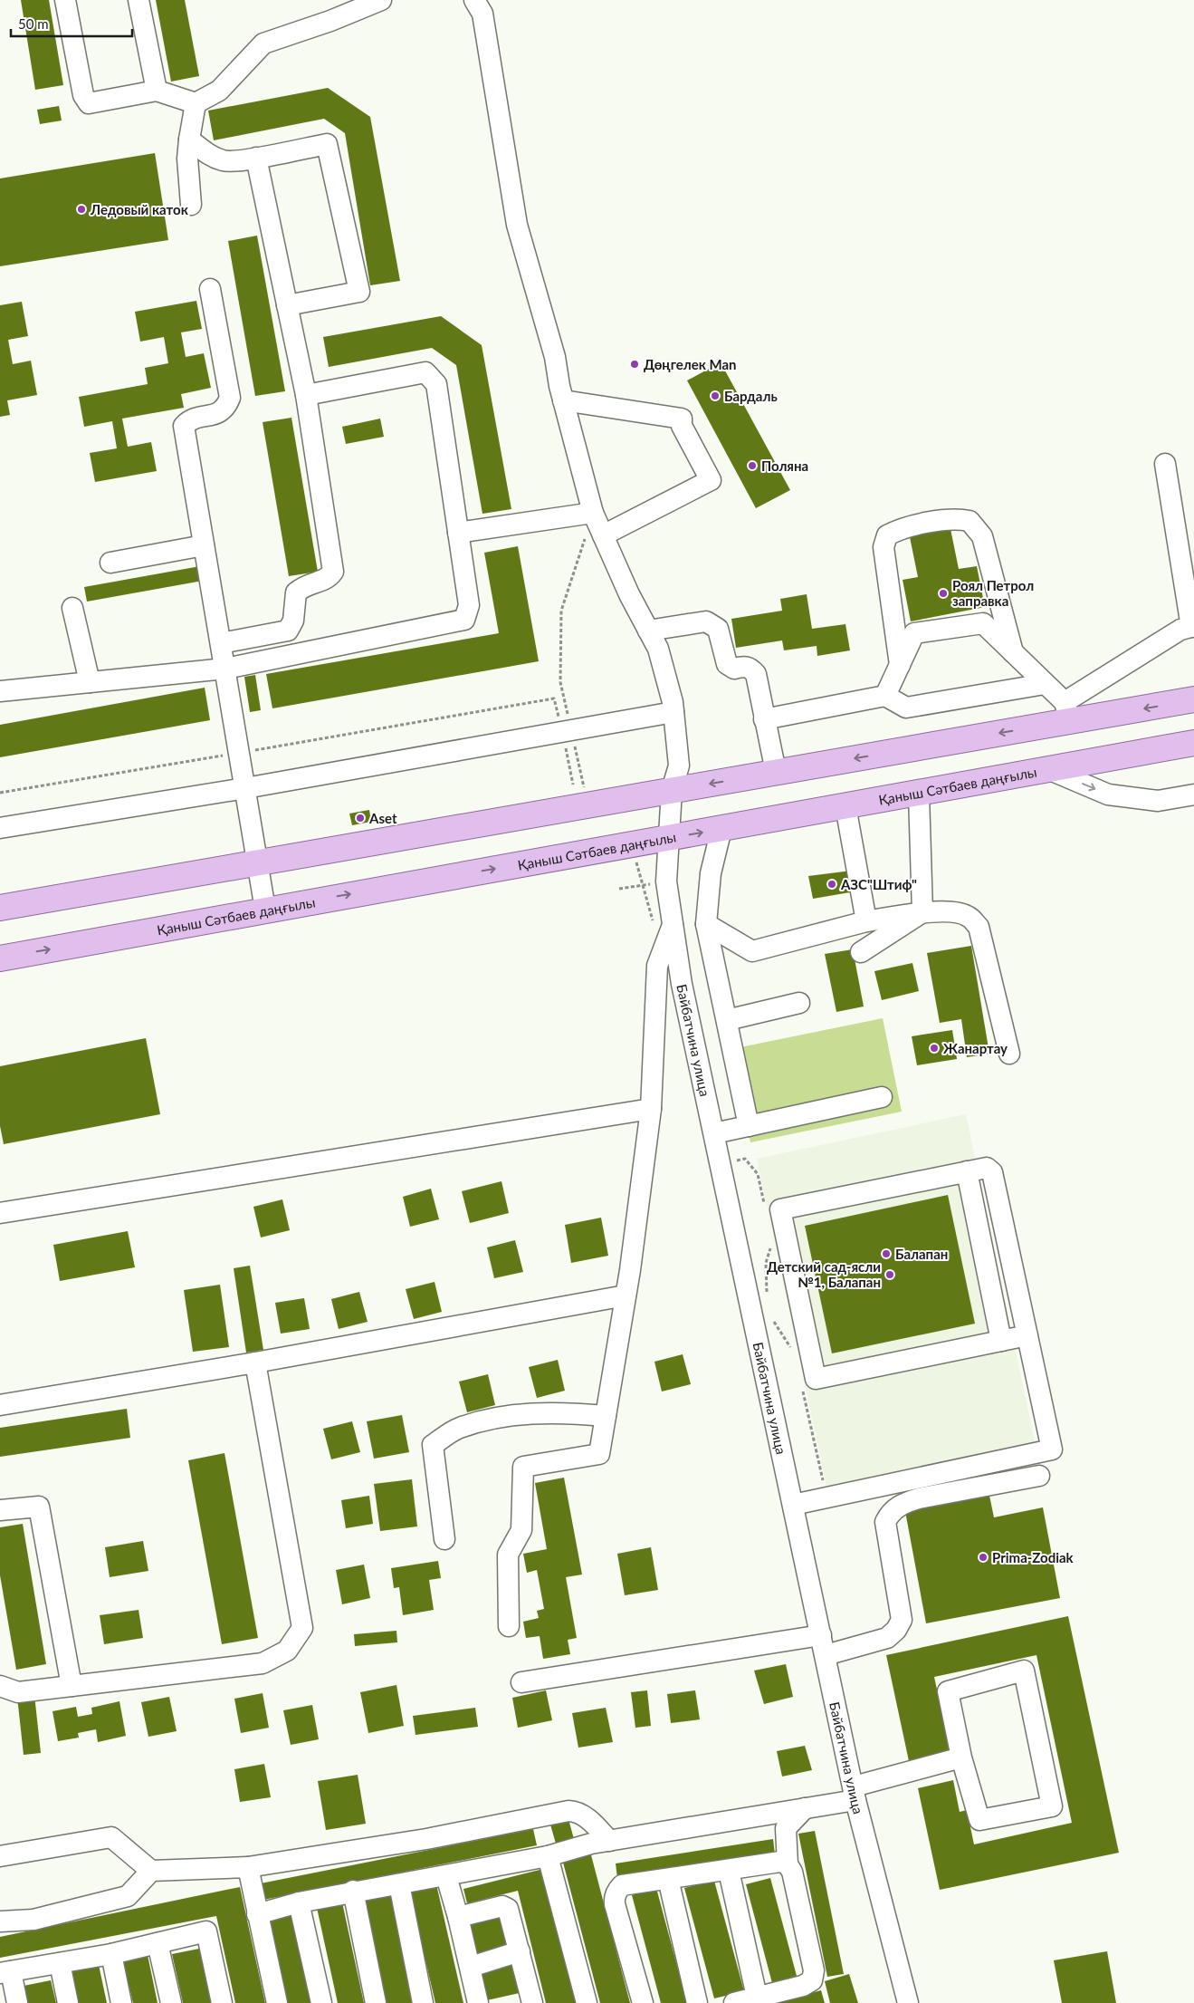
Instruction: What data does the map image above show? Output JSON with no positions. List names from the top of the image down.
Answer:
{
  "streets": {
    "main road": ["Қаныш Сәтбаев даңғылы"],
    "street": ["Байбатчина улица"]
  },
  "crossings": [
    ["Қаныш Сәтбаев даңғылы", "Байбатчина улица"]
  ],
  "places": [
    "Ледовый каток",
    "Дөңгелек Man",
    "Бардаль",
    "Поляна",
    "Роял Петрол заправка",
    "Aset",
    "АЗС\"Штиф\"",
    "Жанартау",
    "Балапан",
    "Детский сад-ясли №1, Балапан",
    "Prima-Zodiak"
  ],
  "scale_bar": "50 m"
}
